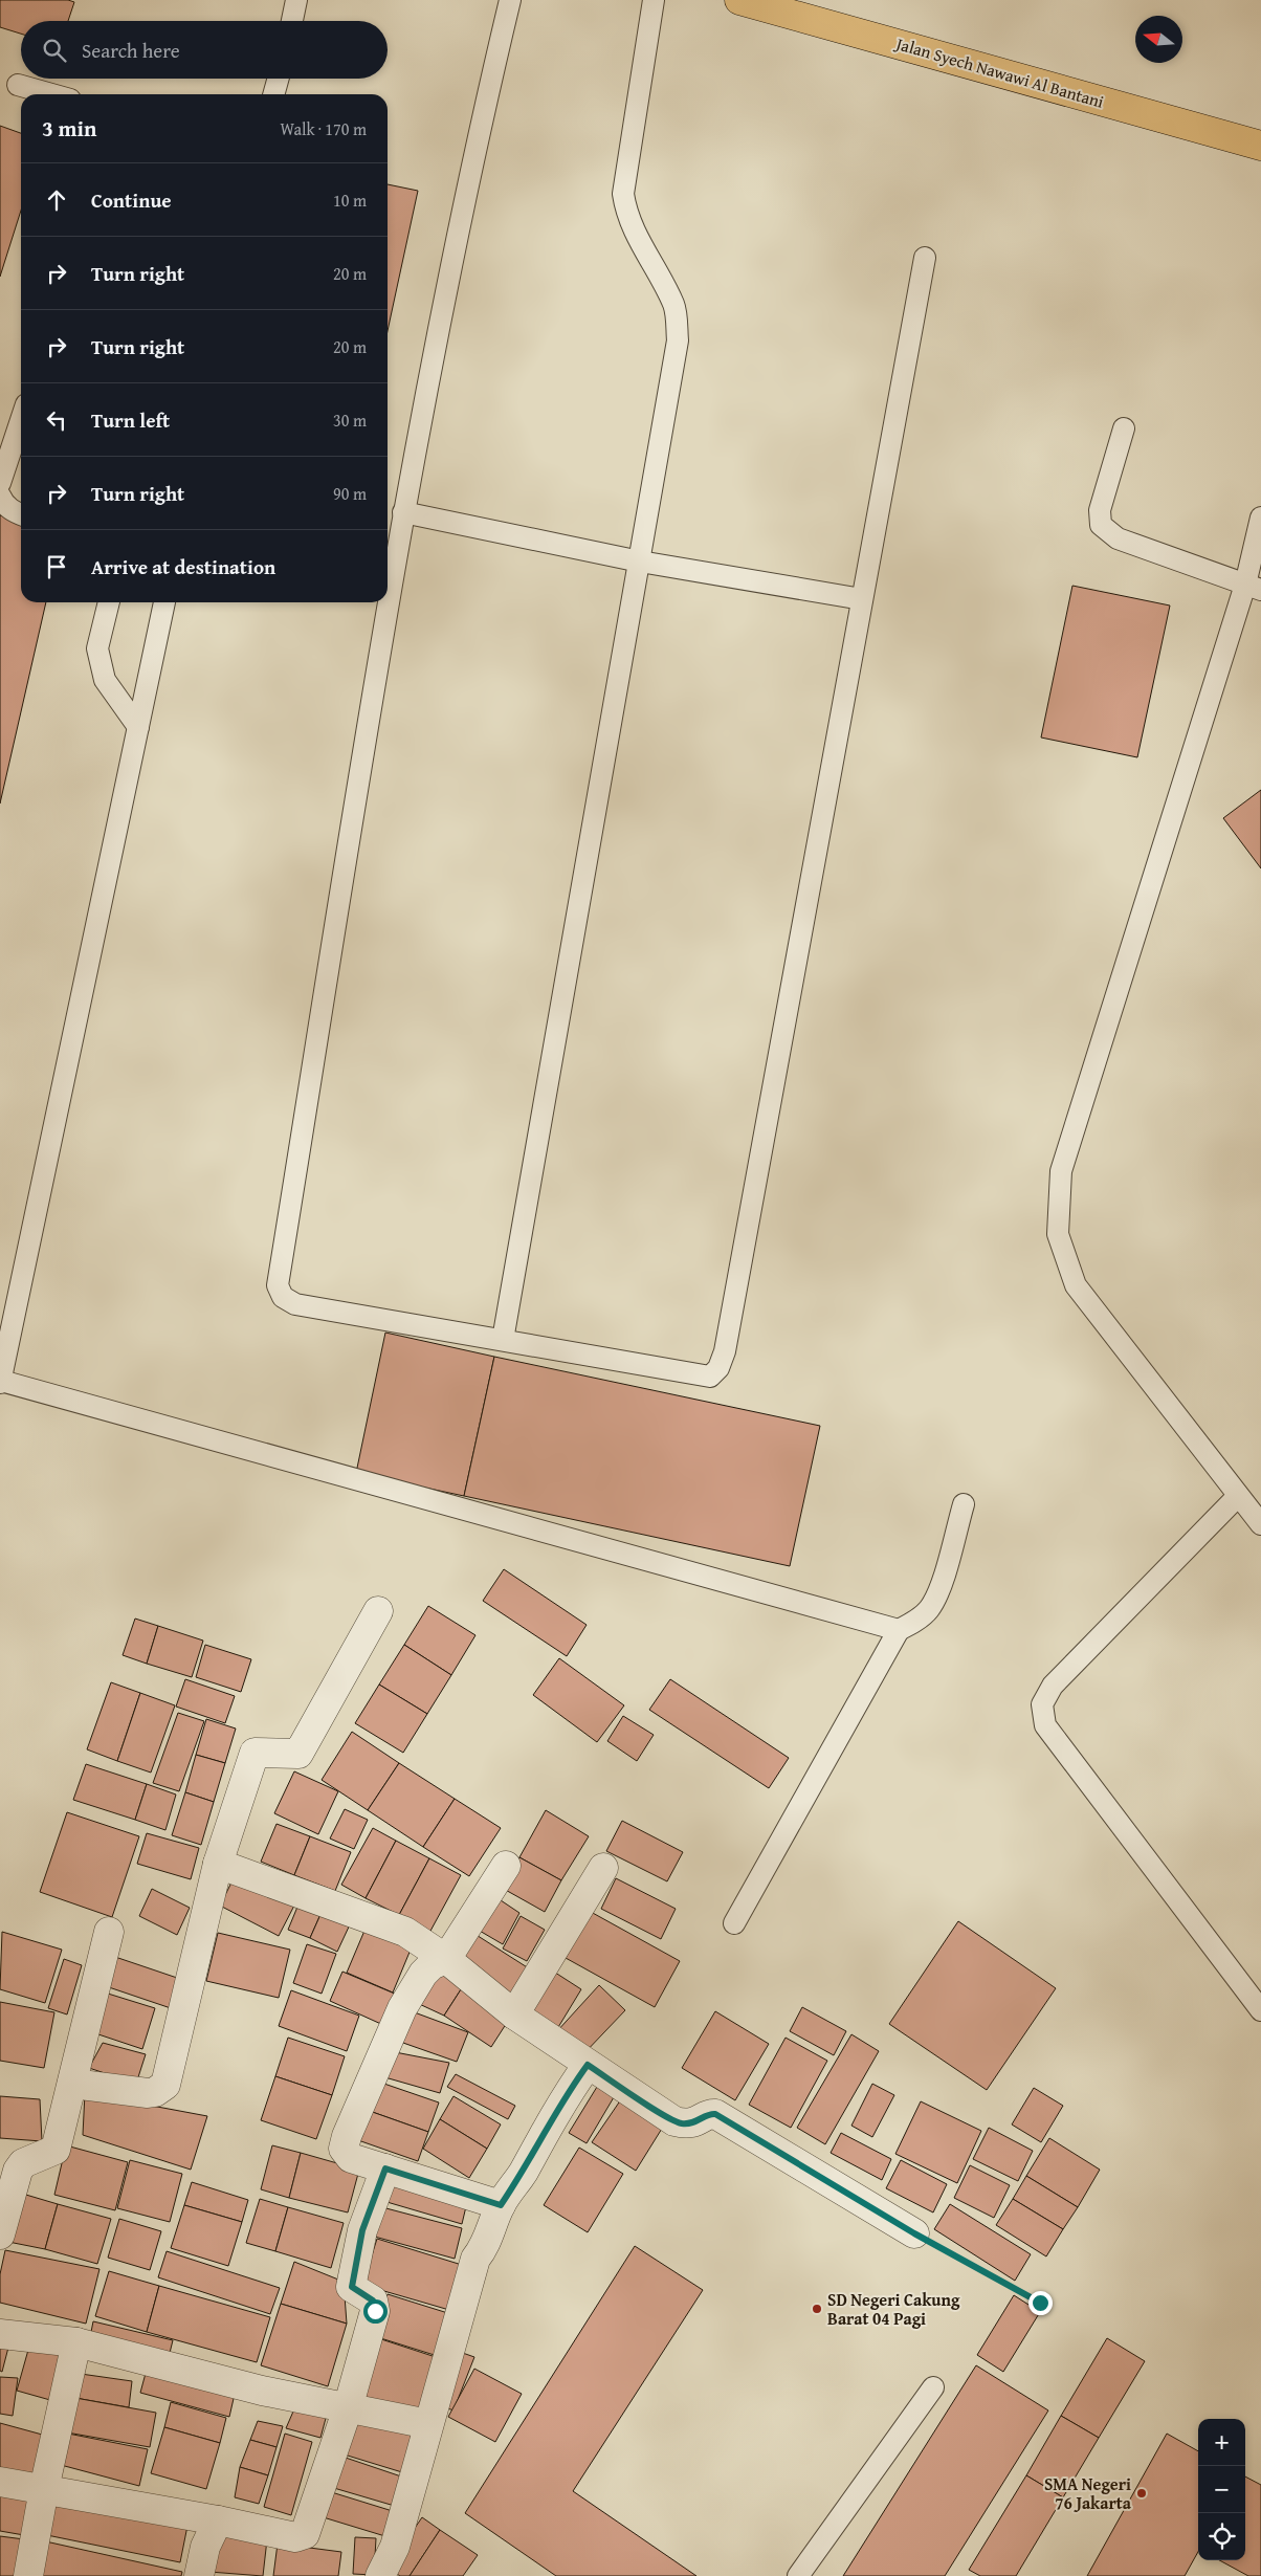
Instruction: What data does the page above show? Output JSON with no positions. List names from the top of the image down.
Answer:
{
  "streets": {
    "highway": ["Jalan Syech Nawawi Al Bantani"]
  },
  "places": ["SD Negeri Cakung Barat 04 Pagi", "SMA Negeri 76 Jakarta"],
  "north": "left",
  "page": {
    "search": "Search here",
    "heading": ["3 min", "Walk · 170 m"],
    "list": [
      ["Continue", "10 m"],
      ["Turn right", "20 m"],
      ["Turn right", "20 m"],
      ["Turn left", "30 m"],
      ["Turn right", "90 m"],
      "Arrive at destination"
    ],
    "map_buttons": ["+", "−"]
  }
}
